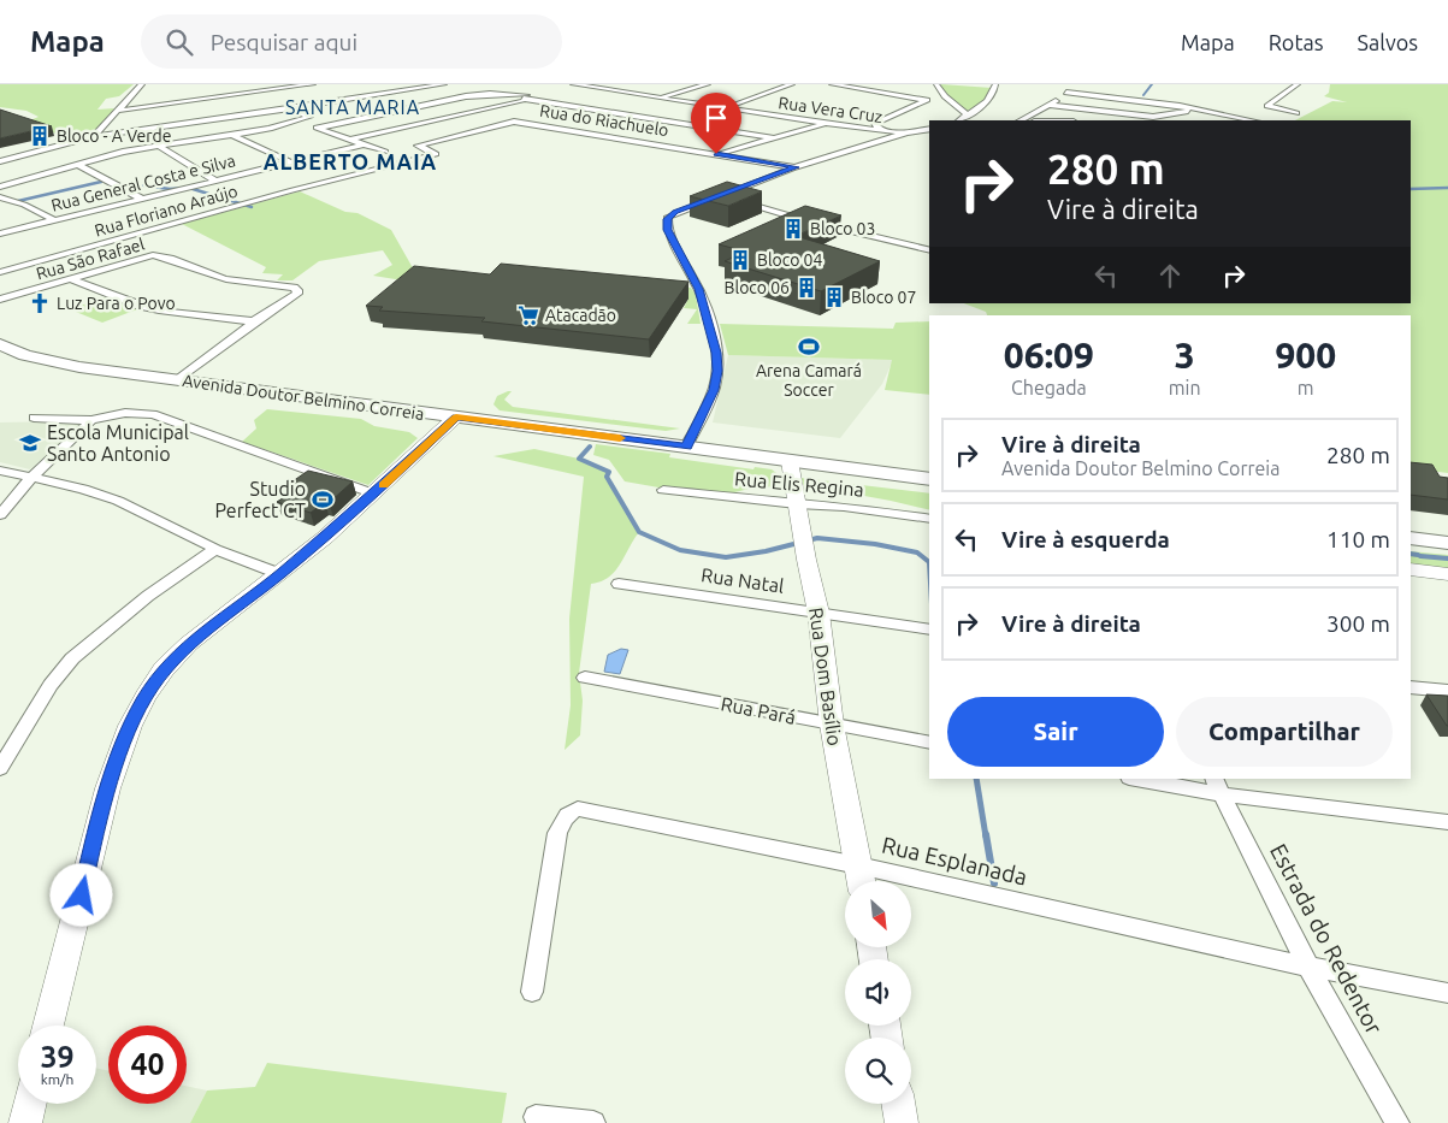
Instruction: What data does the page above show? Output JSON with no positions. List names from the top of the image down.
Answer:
{
  "streets": {
    "main road": ["Avenida Doutor Belmino Correia"],
    "street": [
      "Rua Vera Cruz",
      "Rua do Riachuelo",
      "Rua General Costa e Silva",
      "Rua Floriano Araújo",
      "Rua São Rafael",
      "Rua Elis Regina",
      "Rua Natal",
      "Rua Dom Basílio",
      "Rua Pará",
      "Rua Esplanada",
      "Estrada do Redentor"
    ]
  },
  "crossings": [
    ["Rua do Riachuelo", "Rua Floriano Araújo"],
    ["Avenida Doutor Belmino Correia", "Rua Dom Basílio"],
    ["Rua Elis Regina", "Rua Dom Basílio"],
    ["Rua Natal", "Rua Dom Basílio"],
    ["Rua Dom Basílio", "Rua Pará"],
    ["Rua Dom Basílio", "Rua Esplanada"],
    ["Rua Esplanada", "Estrada do Redentor"]
  ],
  "districts": ["SANTA MARIA", "ALBERTO MAIA"],
  "places": {
    "building": [
      "Bloco - A Verde",
      "Bloco 03",
      "Bloco 04",
      "Bloco 06",
      "Bloco 07"
    ],
    "church": ["Luz Para o Povo"],
    "supermarket": ["Atacadão"],
    "sports": ["Arena Camará Soccer", "Studio Perfect CT"],
    "school or university": ["Escola Municipal Santo Antonio"]
  },
  "north": "bottom right",
  "page": {
    "header": "Mapa",
    "search": "Pesquisar aqui",
    "nav": ["Mapa", "Rotas", "Salvos"],
    "turn": ["280 m", "Vire à direita"],
    "eta": [
      "06:09",
      "Chegada",
      "3",
      "min",
      "900",
      "m"
    ],
    "list": [
      {
        "name": "Vire à direita",
        "note": "Avenida Doutor Belmino Correia",
        "value": "280 m"
      },
      {
        "name": "Vire à esquerda",
        "value": "110 m"
      },
      {
        "name": "Vire à direita",
        "value": "300 m"
      }
    ],
    "buttons": ["Sair", "Compartilhar"],
    "speed": "39 km/h",
    "limit": "40"
  }
}
